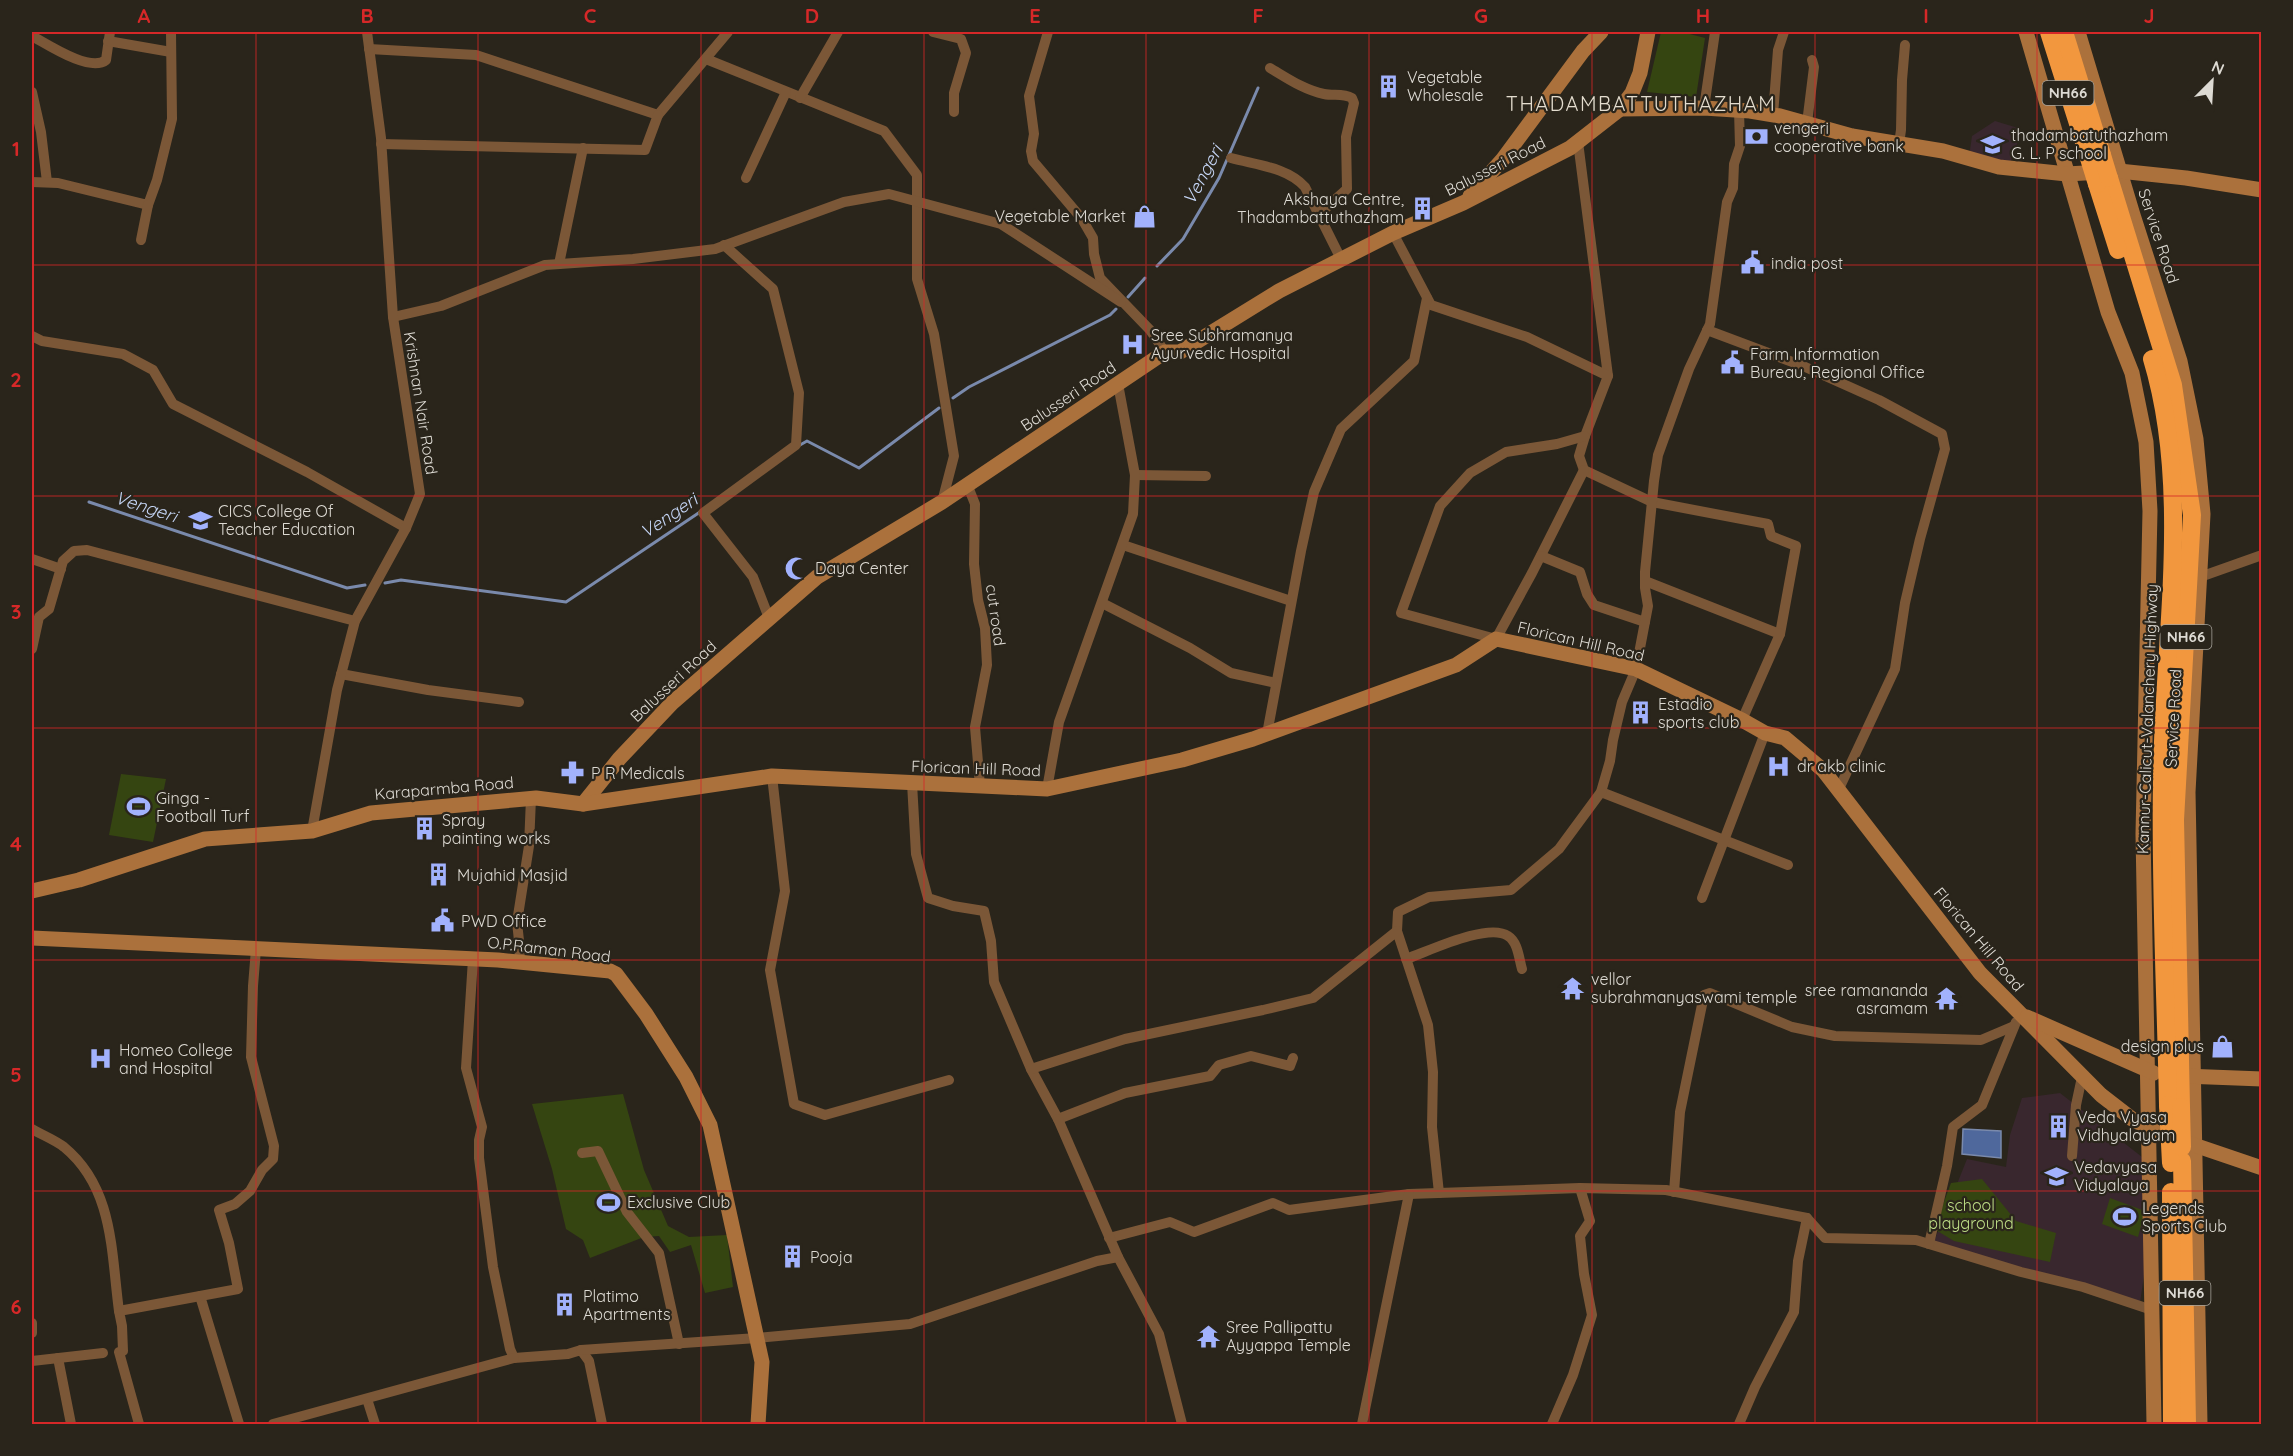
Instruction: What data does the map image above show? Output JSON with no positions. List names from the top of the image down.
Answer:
{
  "streets": {
    "highway": ["NH66", "Kannur-Calicut-Valanchery Highway"],
    "street": [
      "Balusseri Road",
      "Service Road",
      "Krishnan Nair Road",
      "cut road",
      "Florican Hill Road",
      "Karaparmba Road",
      "O.P.Raman Road"
    ]
  },
  "crossings": [
    ["NH66", "Kannur-Calicut-Valanchery Highway"],
    ["Balusseri Road", "cut road"],
    ["Balusseri Road", "Florican Hill Road"],
    ["Balusseri Road", "Karaparmba Road"],
    ["Service Road", "Florican Hill Road"],
    ["Service Road", "Kannur-Calicut-Valanchery Highway"],
    ["Krishnan Nair Road", "Karaparmba Road"],
    ["cut road", "Florican Hill Road"],
    ["Florican Hill Road", "Karaparmba Road"]
  ],
  "districts": ["THADAMBATTUTHAZHAM"],
  "water": ["Vengeri"],
  "parks": ["school playground"],
  "places": {
    "building": [
      "Vegetable Wholesale",
      "Akshaya Centre, Thadambattuthazham",
      "Estadio sports club",
      "Spray painting works",
      "Mujahid Masjid",
      "Veda Vyasa Vidhyalayam",
      "Pooja",
      "Platimo Apartments"
    ],
    "bank": ["vengeri cooperative bank"],
    "school or university": ["thadambatuthazham G. L. P school", "CICS College Of Teacher Education", "Vedavyasa Vidyalaya"],
    "shop": ["Vegetable Market", "design plus"],
    "public building": ["india post", "Farm Information Bureau, Regional Office", "PWD Office"],
    "hospital": ["Sree Subhramanya Ayurvedic Hospital", "dr akb clinic", "Homeo College and Hospital"],
    "mosque": ["Daya Center"],
    "pharmacy": ["P R Medicals"],
    "sports": ["Ginga - Football Turf", "Exclusive Club", "Legends Sports Club"],
    "temple": ["vellor subrahmanyaswami temple", "sree ramananda asramam", "Sree Pallipattu Ayyappa Temple"]
  },
  "north": "top right",
  "grid": {
    "columns": [
      "A",
      "B",
      "C",
      "D",
      "E",
      "F",
      "G",
      "H",
      "I",
      "J"
    ],
    "rows": [
      "1",
      "2",
      "3",
      "4",
      "5",
      "6"
    ]
  }
}
